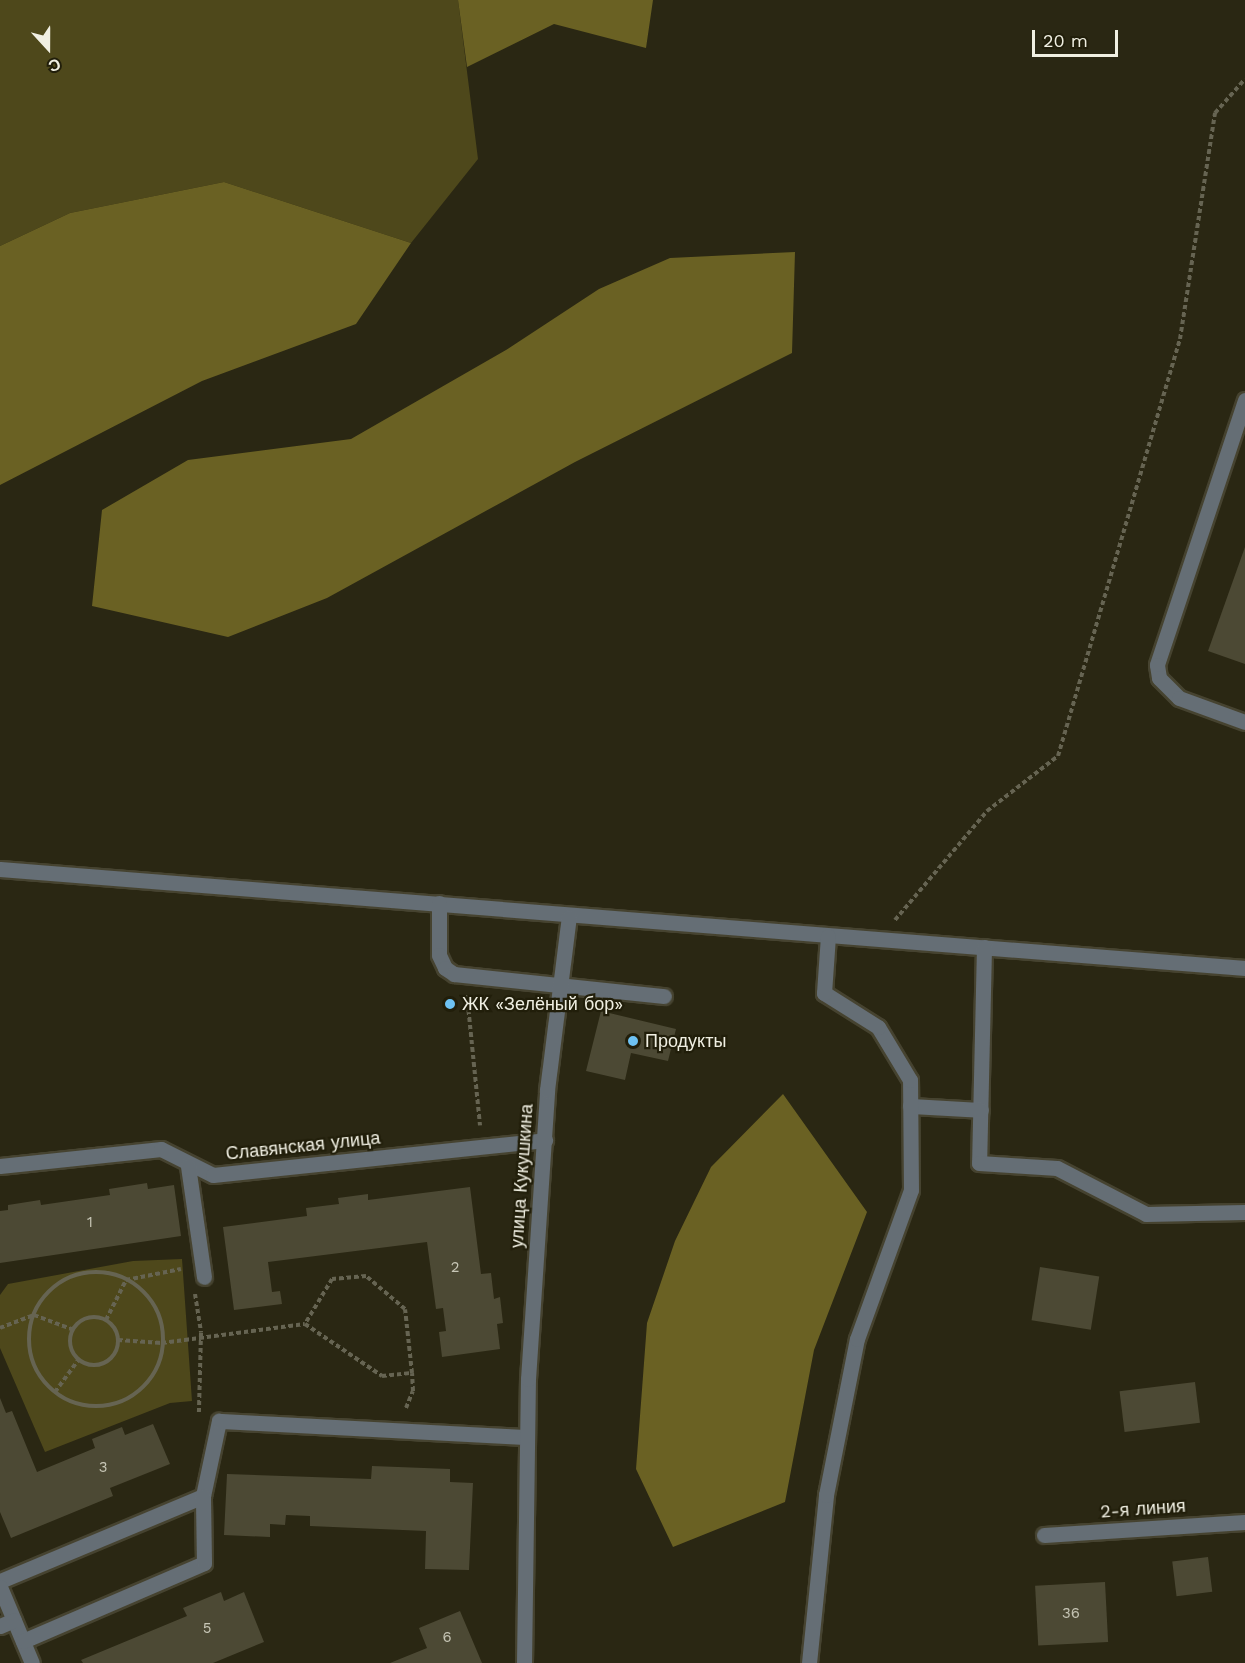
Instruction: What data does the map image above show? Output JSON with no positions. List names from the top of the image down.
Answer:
{
  "streets": {
    "street": ["Славянская улица", "улица Кукушкина", "2-я линия"]
  },
  "crossings": [
    ["Славянская улица", "улица Кукушкина"]
  ],
  "places": ["ЖК «Зелёный бор»", "Продукты"],
  "house_numbers": [
    "1",
    "2",
    "3",
    "36",
    "5",
    "6"
  ],
  "scale_bar": "20 m",
  "north": "bottom"
}
